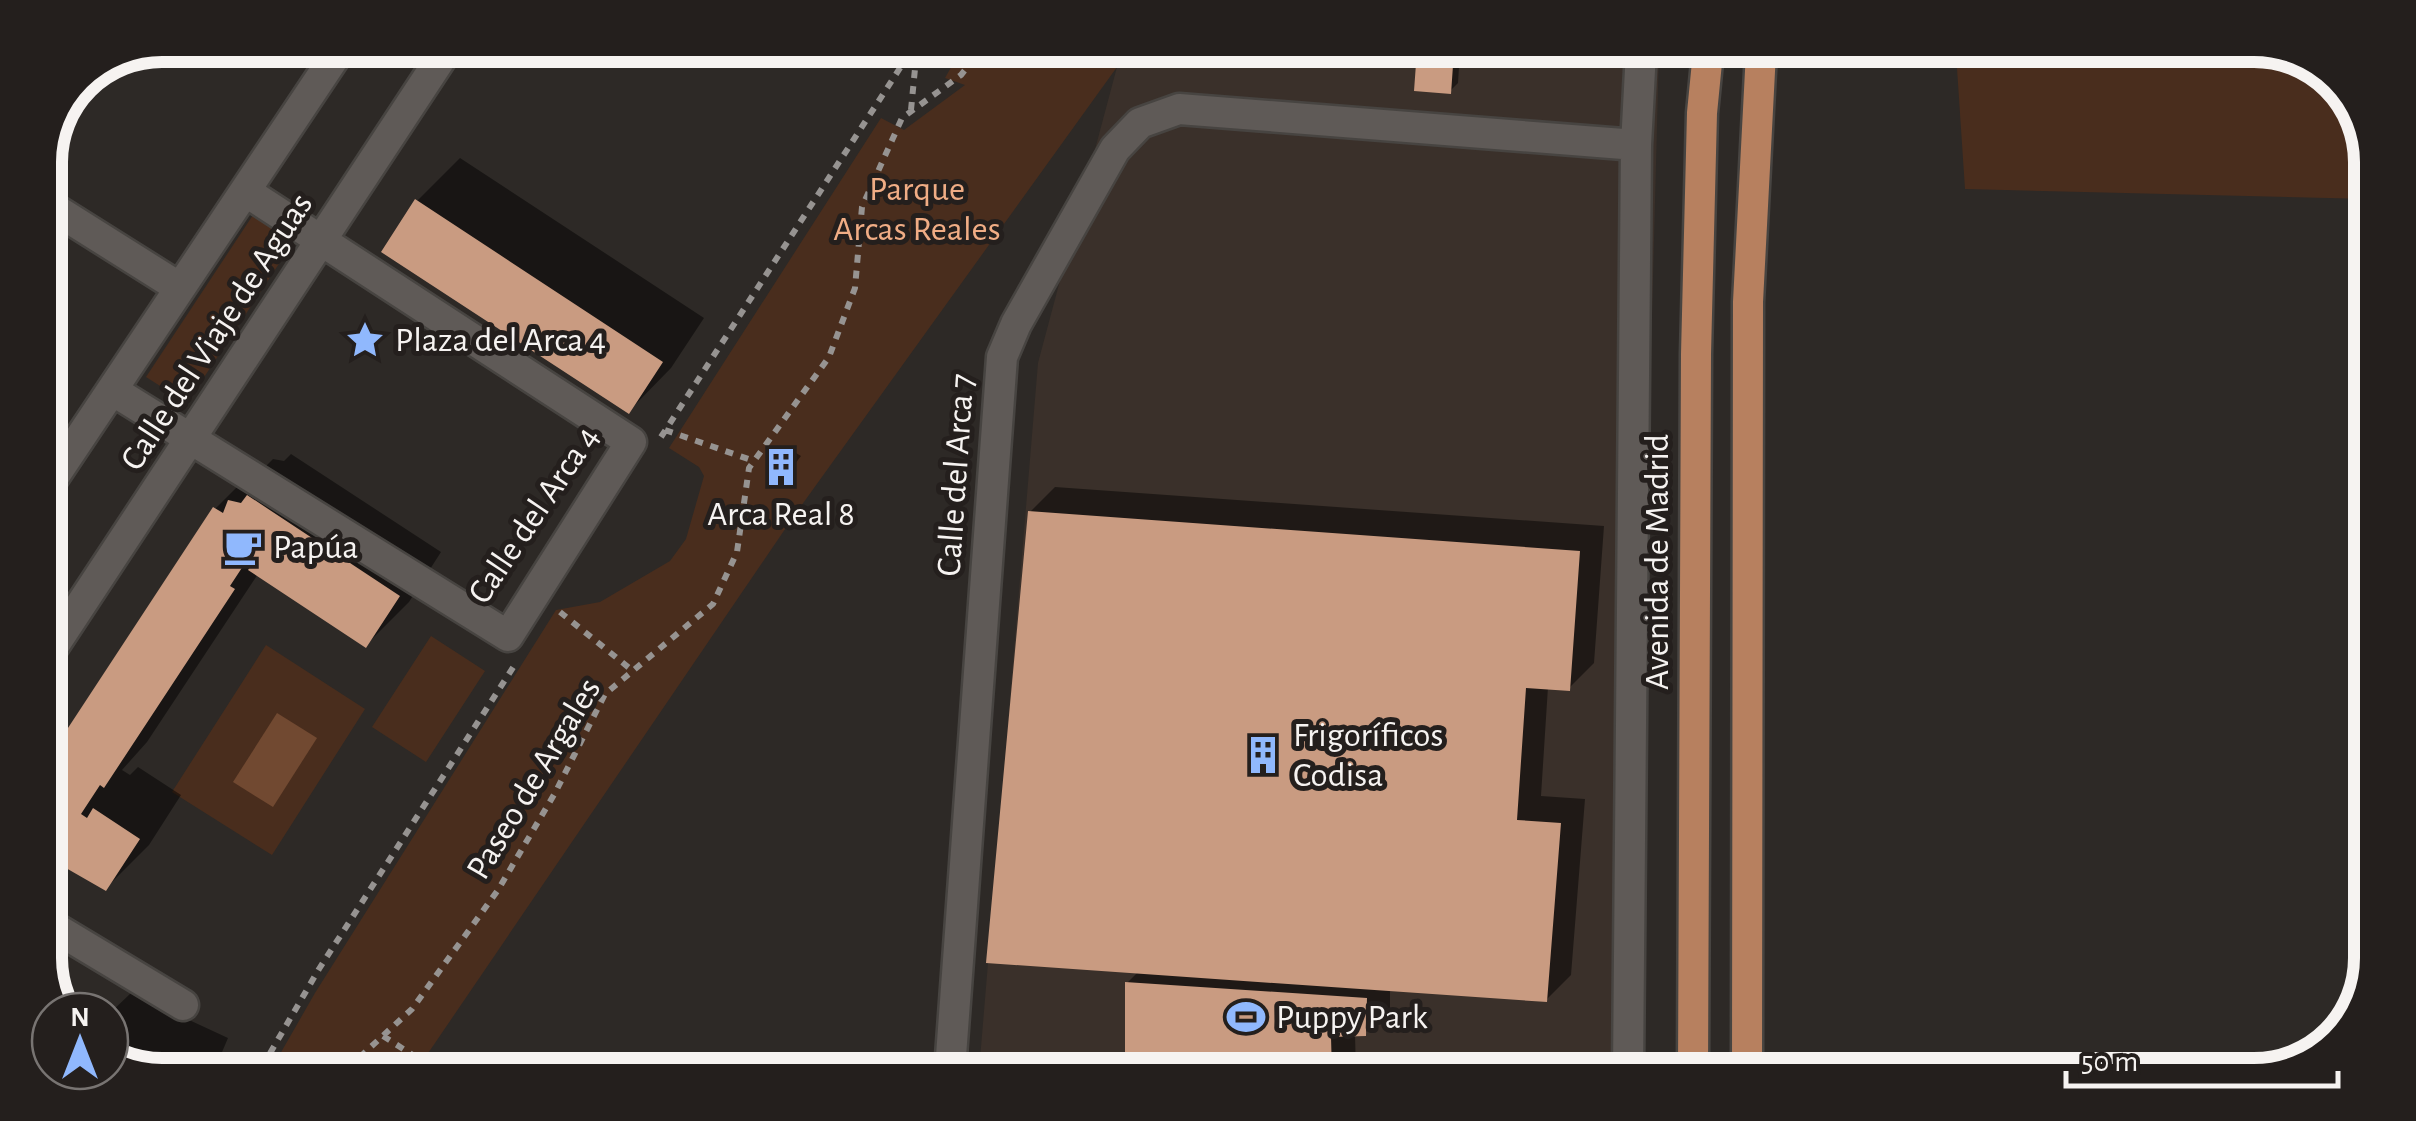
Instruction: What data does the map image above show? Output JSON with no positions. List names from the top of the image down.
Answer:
{
  "streets": {
    "main road": ["Avenida de Madrid"],
    "street": ["Calle del Viaje de Aguas", "Calle del Arca 7", "Calle del Arca 4"],
    "path": ["Paseo de Argales"]
  },
  "crossings": [
    ["Calle del Viaje de Aguas", "Calle del Arca 4"]
  ],
  "parks": ["Parque Arcas Reales"],
  "places": {
    "place": ["Plaza del Arca 4"],
    "building": ["Arca Real 8", "Frigoríficos Codisa"],
    "cafe": ["Papúa"],
    "sports": ["Puppy Park"]
  },
  "scale_bar": "50 m",
  "north": "top"
}
